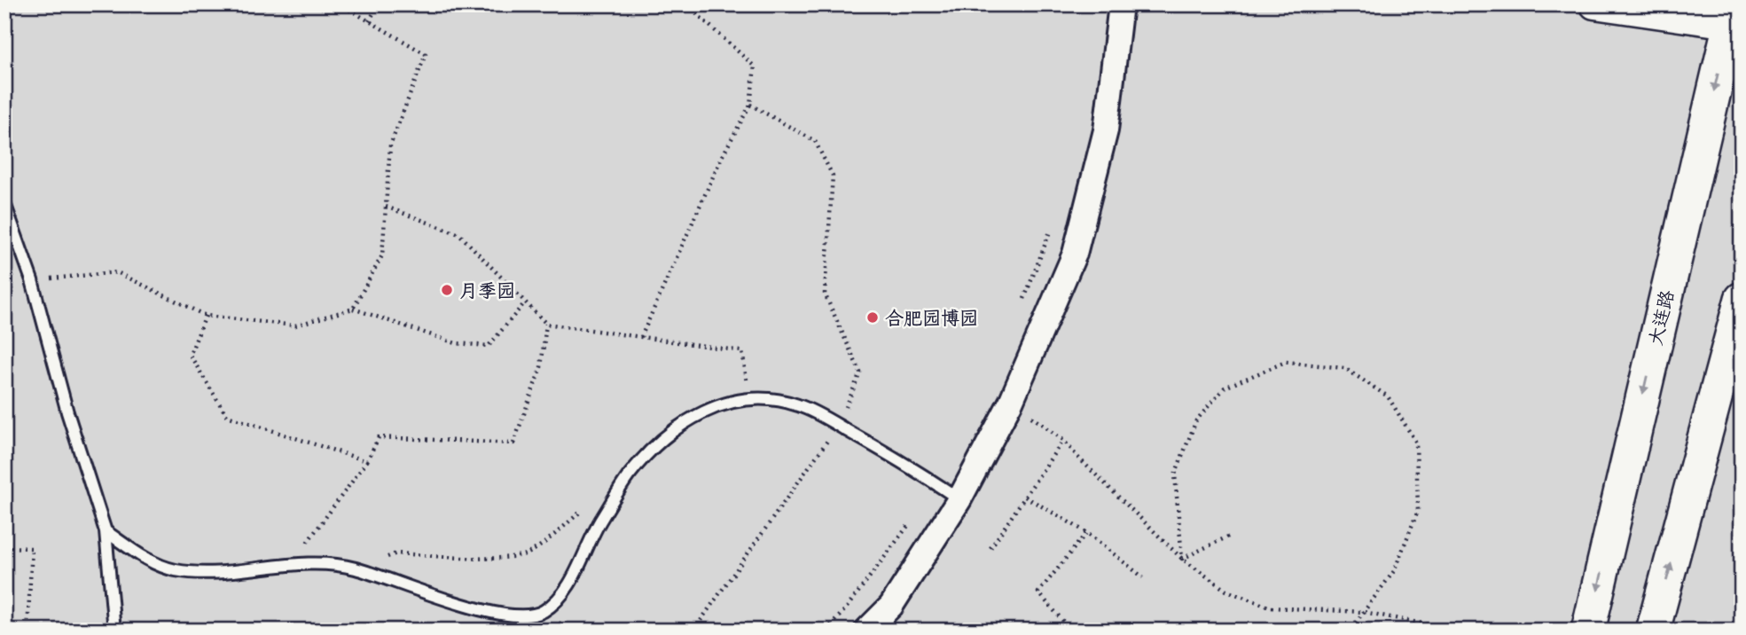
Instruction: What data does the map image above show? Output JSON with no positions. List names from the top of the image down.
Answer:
{
  "streets": {
    "main road": ["大连路"]
  },
  "places": ["月季园", "合肥园博园"]
}
